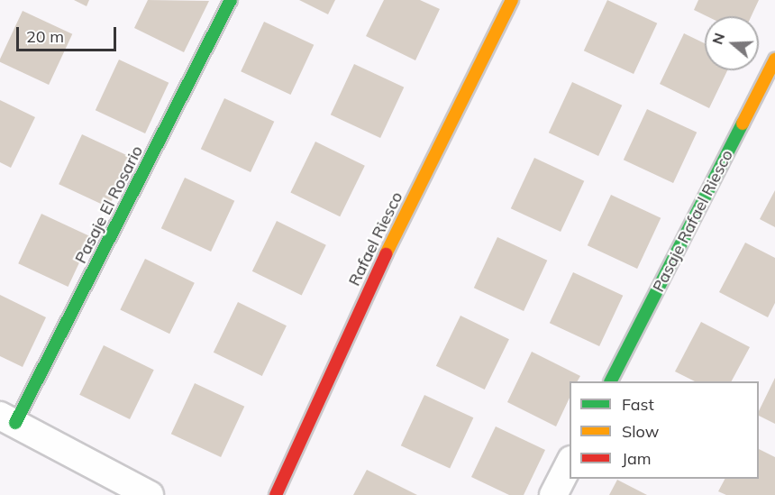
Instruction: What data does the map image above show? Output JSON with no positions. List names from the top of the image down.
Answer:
{
  "streets": {
    "street": ["Pasaje El Rosario", "Pasaje Rafael Riesco", "Rafael Riesco"]
  },
  "legend": ["Fast", "Slow", "Jam"],
  "scale_bar": "20 m",
  "north": "left"
}
